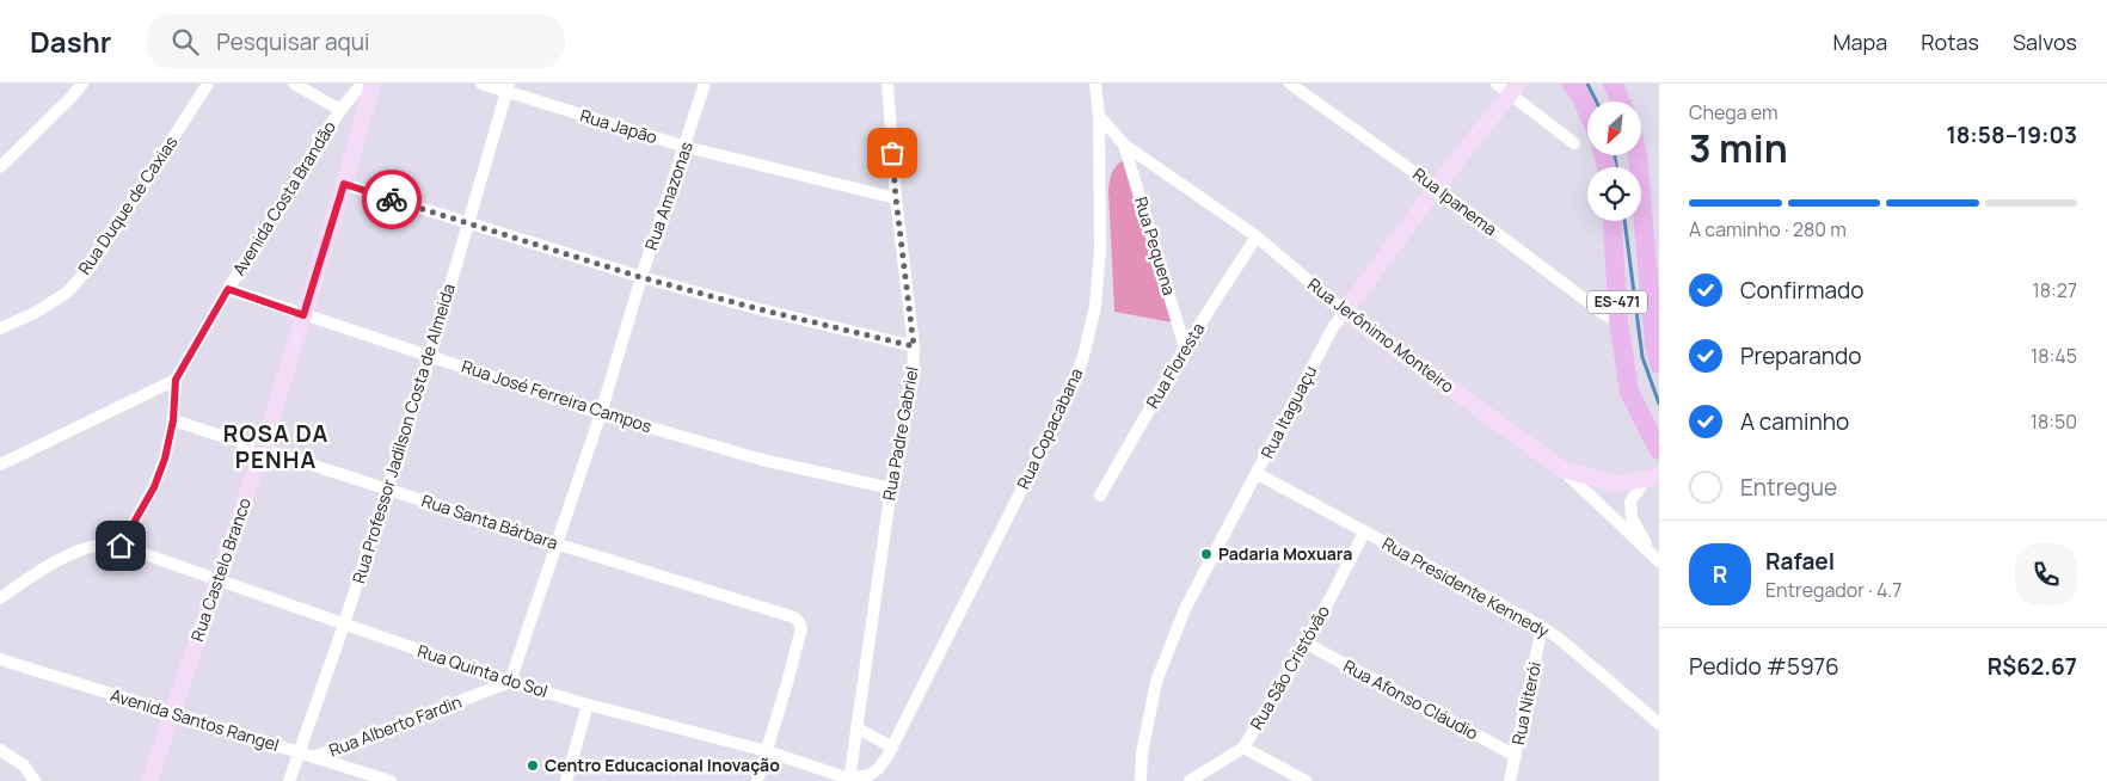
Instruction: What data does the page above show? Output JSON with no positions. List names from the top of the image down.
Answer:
{
  "streets": {
    "main road": ["ES-471"],
    "street": [
      "Rua Japão",
      "Rua Amazonas",
      "Avenida Costa Brandão",
      "Rua Ipanema",
      "Rua Duque de Caxias",
      "Rua Pequena",
      "Rua Jerônimo Monteiro",
      "Rua Floresta",
      "Rua José Ferreira Campos",
      "Rua Itaguaçu",
      "Rua Copacabana",
      "Rua Professor Jadilson Costa de Almeida",
      "Rua Padre Gabriel",
      "Rua Santa Bárbara",
      "Rua Castelo Branco",
      "Rua Presidente Kennedy",
      "Rua São Cristóvão",
      "Rua Quinta do Sol",
      "Rua Afonso Cláudio",
      "Rua Niterói",
      "Avenida Santos Rangel",
      "Rua Alberto Fardin"
    ]
  },
  "crossings": [
    ["Rua Japão", "Rua Amazonas"],
    ["Rua Japão", "Rua Professor Jadilson Costa de Almeida"],
    ["Rua Japão", "Rua Padre Gabriel"],
    ["Rua Amazonas", "Rua José Ferreira Campos"],
    ["Rua Amazonas", "Rua Santa Bárbara"],
    ["Rua Amazonas", "Rua Quinta do Sol"],
    ["Rua Amazonas", "Rua Alberto Fardin"],
    ["Avenida Costa Brandão", "Rua José Ferreira Campos"],
    ["Rua Ipanema", "ES-471"],
    ["Rua Ipanema", "Rua Itaguaçu"],
    ["Rua Pequena", "Rua Jerônimo Monteiro"],
    ["Rua Pequena", "Rua Floresta"],
    ["Rua Jerônimo Monteiro", "Rua Floresta"],
    ["Rua Jerônimo Monteiro", "Rua Itaguaçu"],
    ["Rua Jerônimo Monteiro", "Rua Copacabana"],
    ["Rua José Ferreira Campos", "Rua Professor Jadilson Costa de Almeida"],
    ["Rua José Ferreira Campos", "Rua Padre Gabriel"],
    ["Rua José Ferreira Campos", "Rua Castelo Branco"],
    ["Rua Itaguaçu", "Rua Presidente Kennedy"],
    ["Rua Copacabana", "Rua Padre Gabriel"],
    ["Rua Copacabana", "Rua Quinta do Sol"],
    ["Rua Professor Jadilson Costa de Almeida", "Rua Santa Bárbara"],
    ["Rua Professor Jadilson Costa de Almeida", "Rua Quinta do Sol"],
    ["Rua Professor Jadilson Costa de Almeida", "Avenida Santos Rangel"],
    ["Rua Padre Gabriel", "Rua Quinta do Sol"],
    ["Rua Santa Bárbara", "Rua Castelo Branco"],
    ["Rua Santa Bárbara", "Rua Quinta do Sol"],
    ["Rua Castelo Branco", "Rua Quinta do Sol"],
    ["Rua Castelo Branco", "Avenida Santos Rangel"],
    ["Rua Presidente Kennedy", "Rua São Cristóvão"],
    ["Rua Presidente Kennedy", "Rua Niterói"],
    ["Rua São Cristóvão", "Rua Afonso Cláudio"],
    ["Rua Quinta do Sol", "Rua Alberto Fardin"],
    ["Rua Afonso Cláudio", "Rua Niterói"],
    ["Avenida Santos Rangel", "Rua Alberto Fardin"]
  ],
  "districts": ["ROSA DA PENHA"],
  "places": ["Padaria Moxuara", "Centro Educacional Inovação"],
  "north": "bottom left",
  "page": {
    "header": "Dashr",
    "search": "Pesquisar aqui",
    "nav": ["Mapa", "Rotas", "Salvos"],
    "heading": ["3 min", "Chega em", "18:58–19:03"],
    "panel": [
      "Rafael",
      "Entregador · 4.7",
      "Pedido #5976",
      "R$62.67"
    ],
    "bar": "A caminho · 280 m",
    "list": [
      ["Confirmado", "18:27"],
      ["Preparando", "18:45"],
      ["A caminho", "18:50"],
      "Entregue"
    ],
    "round": "R"
  }
}
